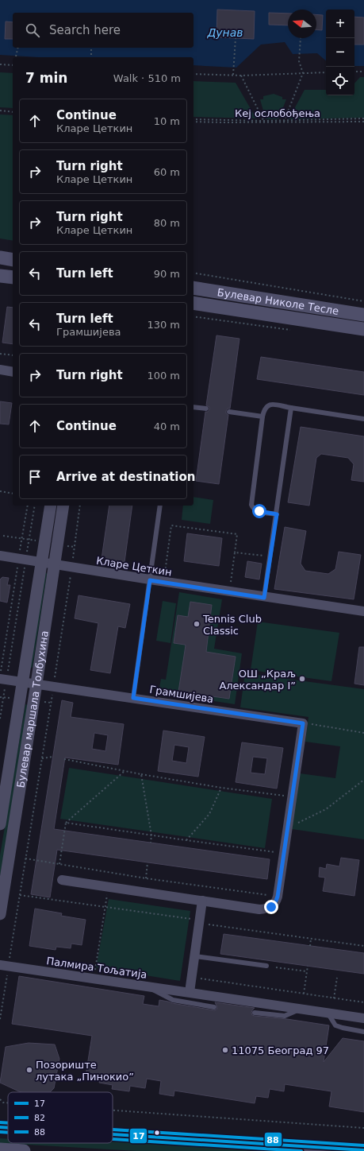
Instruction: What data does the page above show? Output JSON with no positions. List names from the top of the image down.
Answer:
{
  "streets": {
    "main road": ["Булевар Николе Тесле"],
    "street": [
      "Кларе Цеткин",
      "Грамшијева",
      "Булевар маршала Толбухина",
      "Палмира Тољатија"
    ],
    "path": ["Кеј ослобођења"]
  },
  "crossings": [
    ["Кларе Цеткин", "Булевар маршала Толбухина"],
    ["Грамшијева", "Булевар маршала Толбухина"]
  ],
  "water": ["Дунав"],
  "places": [
    "Tennis Club Classic",
    "ОШ „Краљ Александар I”",
    "11075 Београд 97",
    "Позориште лутака „Пинокио”"
  ],
  "lines": ["transit line 88", "transit line 17", "transit line 82"],
  "legend": ["17", "82", "88"],
  "north": "left",
  "page": {
    "map_buttons": ["+", "−"],
    "search": "Search here",
    "heading": ["7 min", "Walk · 510 m"],
    "list": [
      ["Continue", "Кларе Цеткин", "10 m"],
      ["Turn right", "Кларе Цеткин", "60 m"],
      ["Turn right", "Кларе Цеткин", "80 m"],
      ["Turn left", "90 m"],
      ["Turn left", "Грамшијева", "130 m"],
      ["Turn right", "100 m"],
      ["Continue", "40 m"],
      "Arrive at destination"
    ]
  }
}
